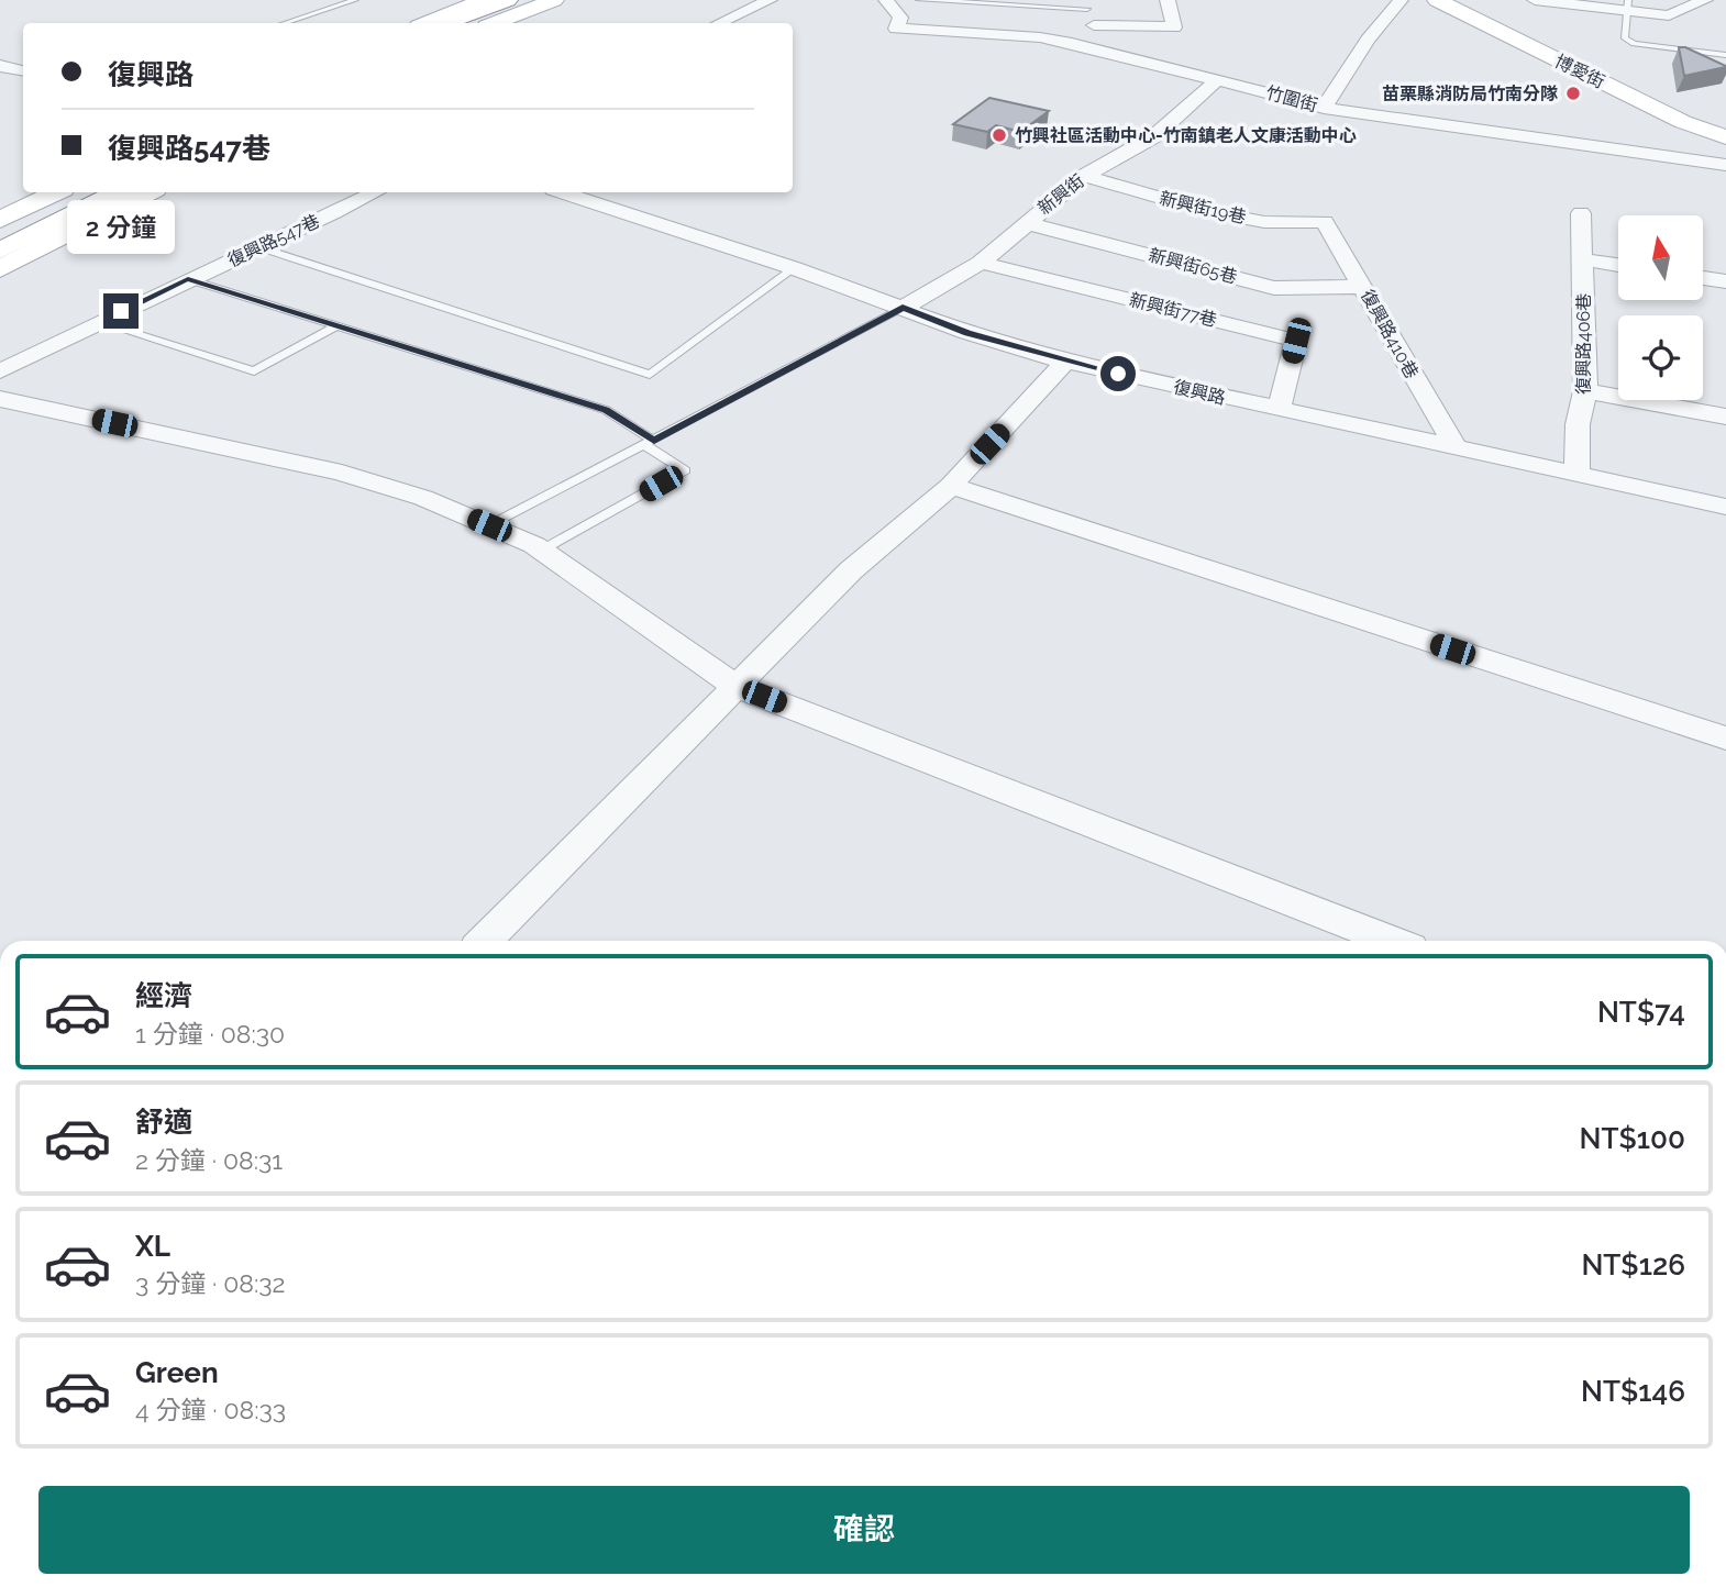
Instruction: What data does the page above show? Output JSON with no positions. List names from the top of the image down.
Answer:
{
  "streets": {
    "main road": ["博愛街"],
    "street": [
      "竹圍街",
      "新興街",
      "新興街19巷",
      "復興路547巷",
      "新興街65巷",
      "新興街77巷",
      "復興路410巷",
      "復興路406巷",
      "復興路"
    ]
  },
  "crossings": [
    ["竹圍街", "新興街"],
    ["新興街", "新興街19巷"],
    ["新興街", "新興街65巷"],
    ["新興街", "新興街77巷"],
    ["新興街", "復興路"],
    ["新興街19巷", "復興路410巷"],
    ["新興街65巷", "復興路410巷"],
    ["新興街77巷", "復興路"],
    ["復興路410巷", "復興路"],
    ["復興路406巷", "復興路"]
  ],
  "places": ["苗栗縣消防局竹南分隊", "竹興社區活動中心-竹南鎮老人文康活動中心"],
  "north": "top",
  "page": {
    "banner": ["復興路", "復興路547巷"],
    "bubble": "2 分鐘",
    "list": [
      {
        "name": "經濟",
        "note": "1 分鐘 · 08:30",
        "value": "NT$74"
      },
      {
        "name": "舒適",
        "note": "2 分鐘 · 08:31",
        "value": "NT$100"
      },
      {
        "name": "XL",
        "note": "3 分鐘 · 08:32",
        "value": "NT$126"
      },
      {
        "name": "Green",
        "note": "4 分鐘 · 08:33",
        "value": "NT$146"
      }
    ],
    "buttons": "確認"
  }
}
